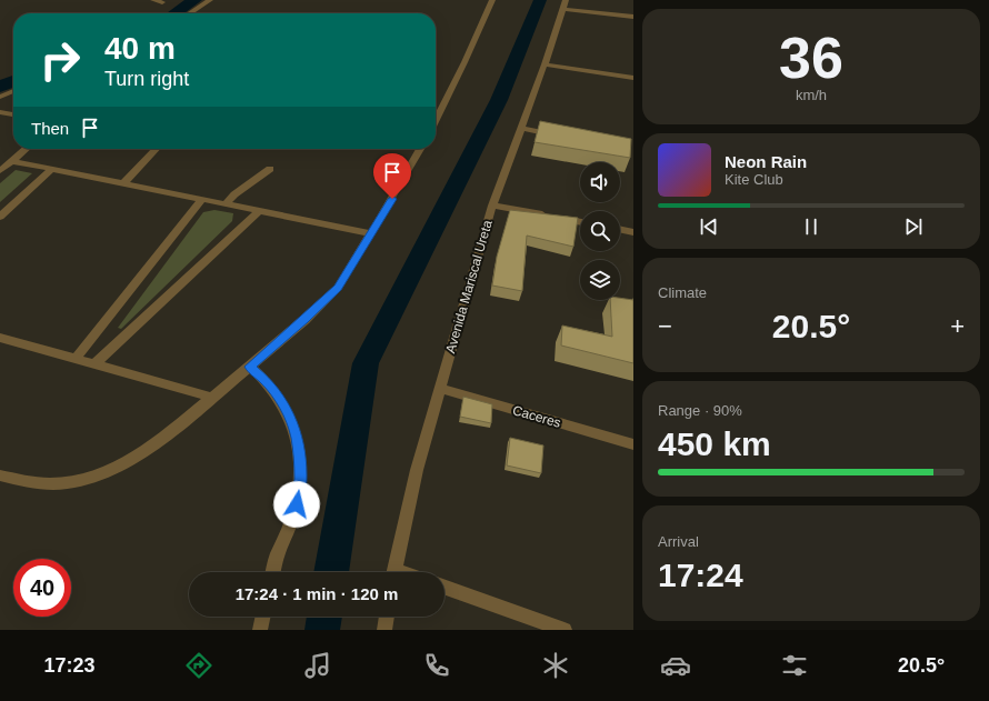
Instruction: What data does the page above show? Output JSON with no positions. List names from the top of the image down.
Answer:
{
  "streets": {
    "street": ["Avenida Mariscal Ureta", "Caceres"]
  },
  "crossings": [
    ["Avenida Mariscal Ureta", "Caceres"]
  ],
  "page": {
    "tile": [
      ["36", "km/h"],
      "Climate",
      ["Range · 90%", "450 km"],
      ["Arrival", "17:24"]
    ],
    "turn": ["40 m", "Turn right"],
    "then": "Then",
    "song": ["Neon Rain", "Kite Club"],
    "heat": ["−", "20.5°", "+"],
    "limit": "40",
    "trip": "17:24 · 1 min · 120 m",
    "tabs": ["17:23", "20.5°"]
  }
}
